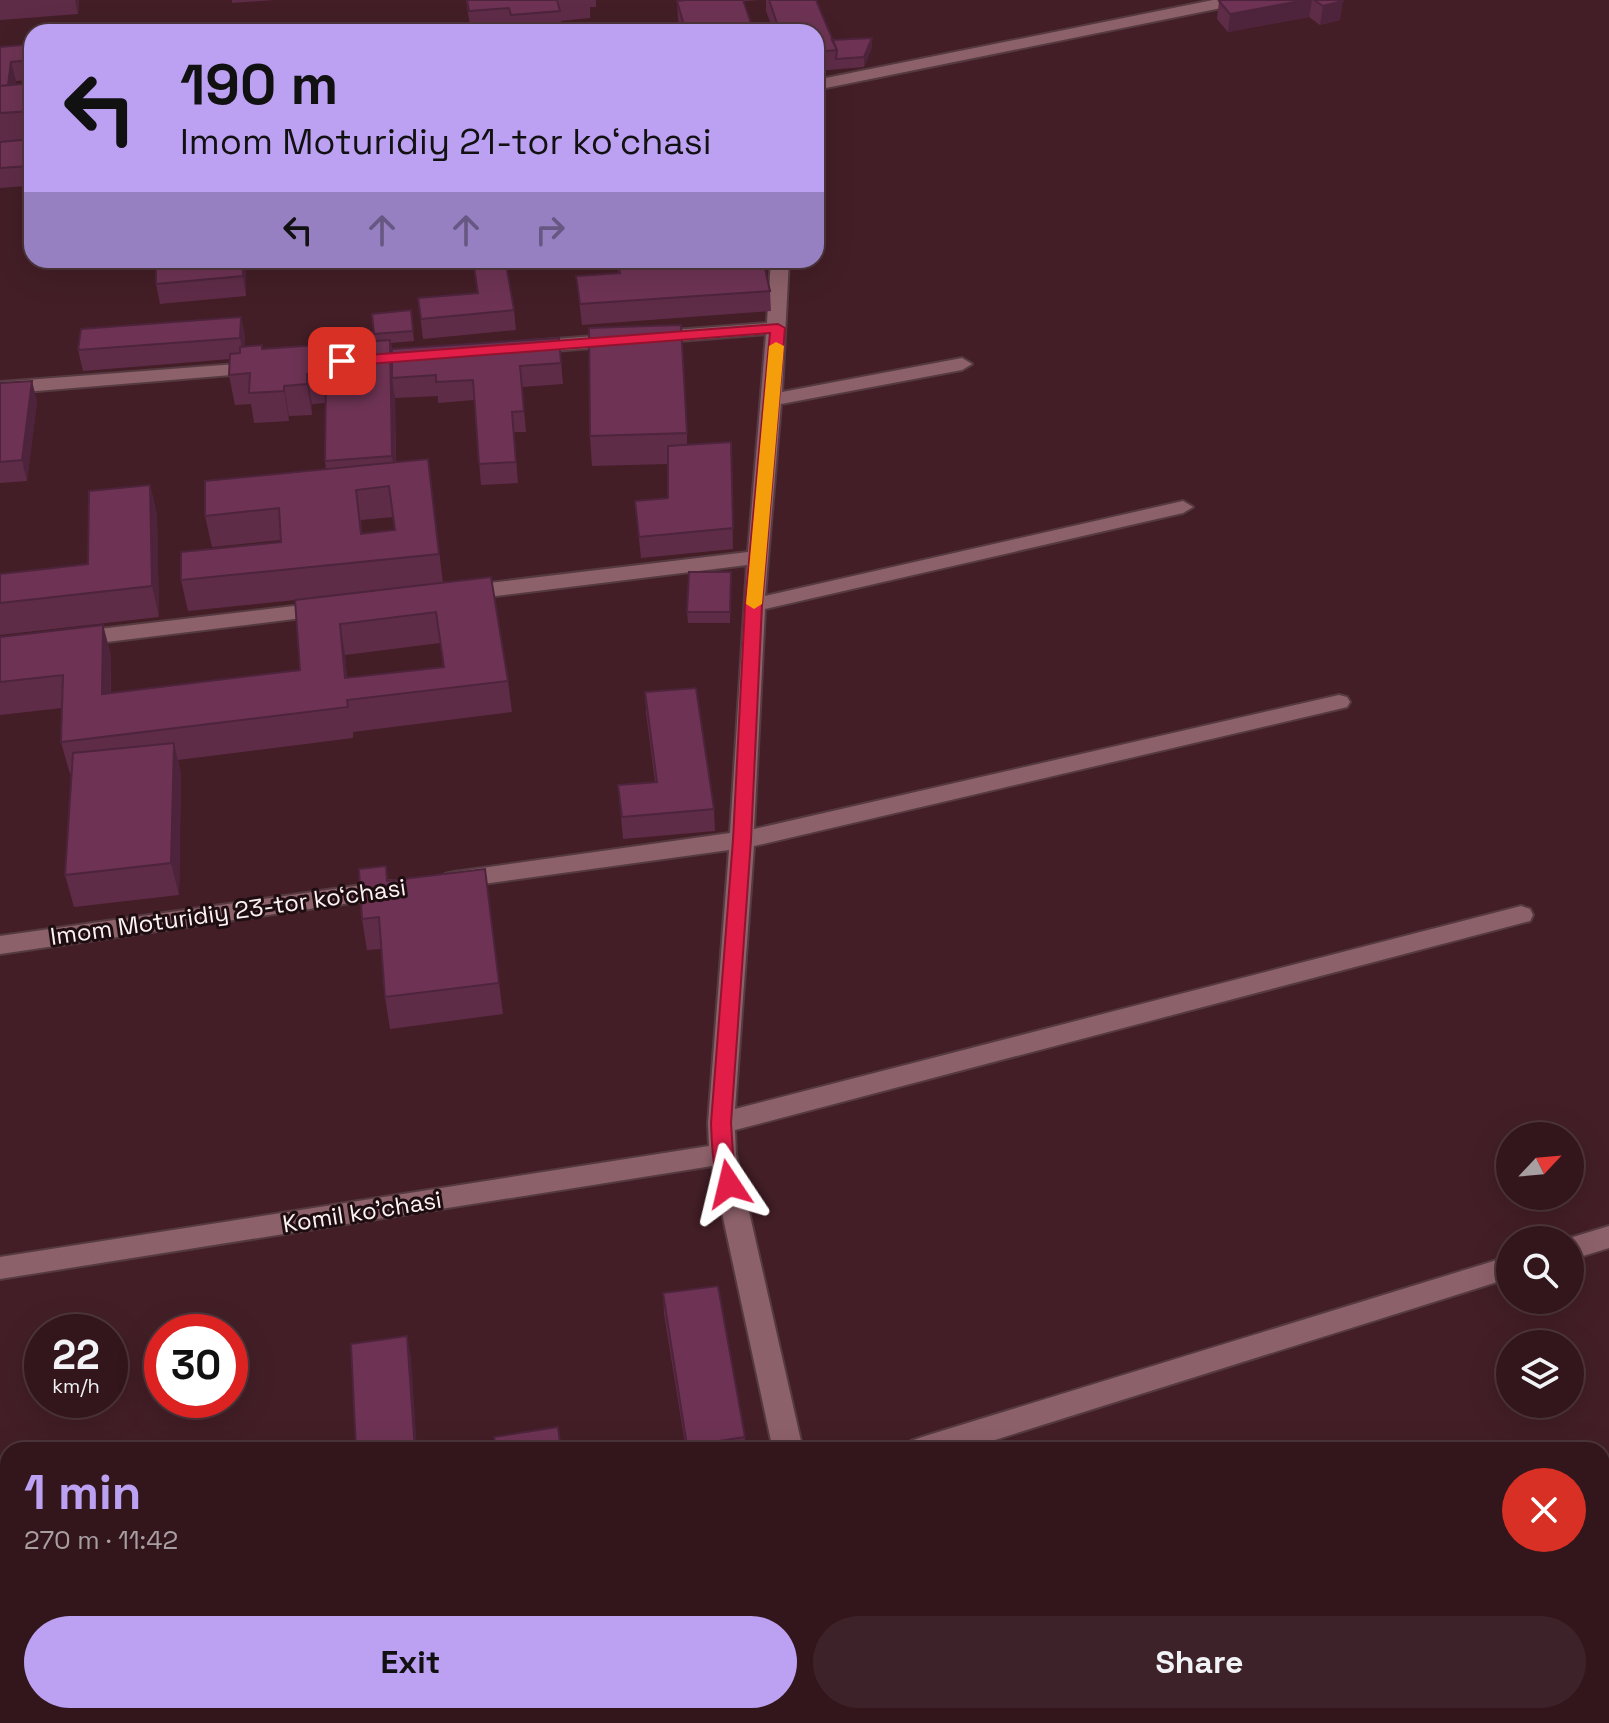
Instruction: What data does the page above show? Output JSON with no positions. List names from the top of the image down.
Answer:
{
  "streets": {
    "street": ["Imom Moturidiy 23-tor koʻchasi", "Komil ko'chasi"]
  },
  "north": "top right",
  "page": {
    "turn": ["190 m", "Imom Moturidiy 21-tor koʻchasi"],
    "speed": "22 km/h",
    "limit": "30",
    "heading": ["1 min", "270 m · 11:42"],
    "buttons": ["Exit", "Share"]
  }
}
